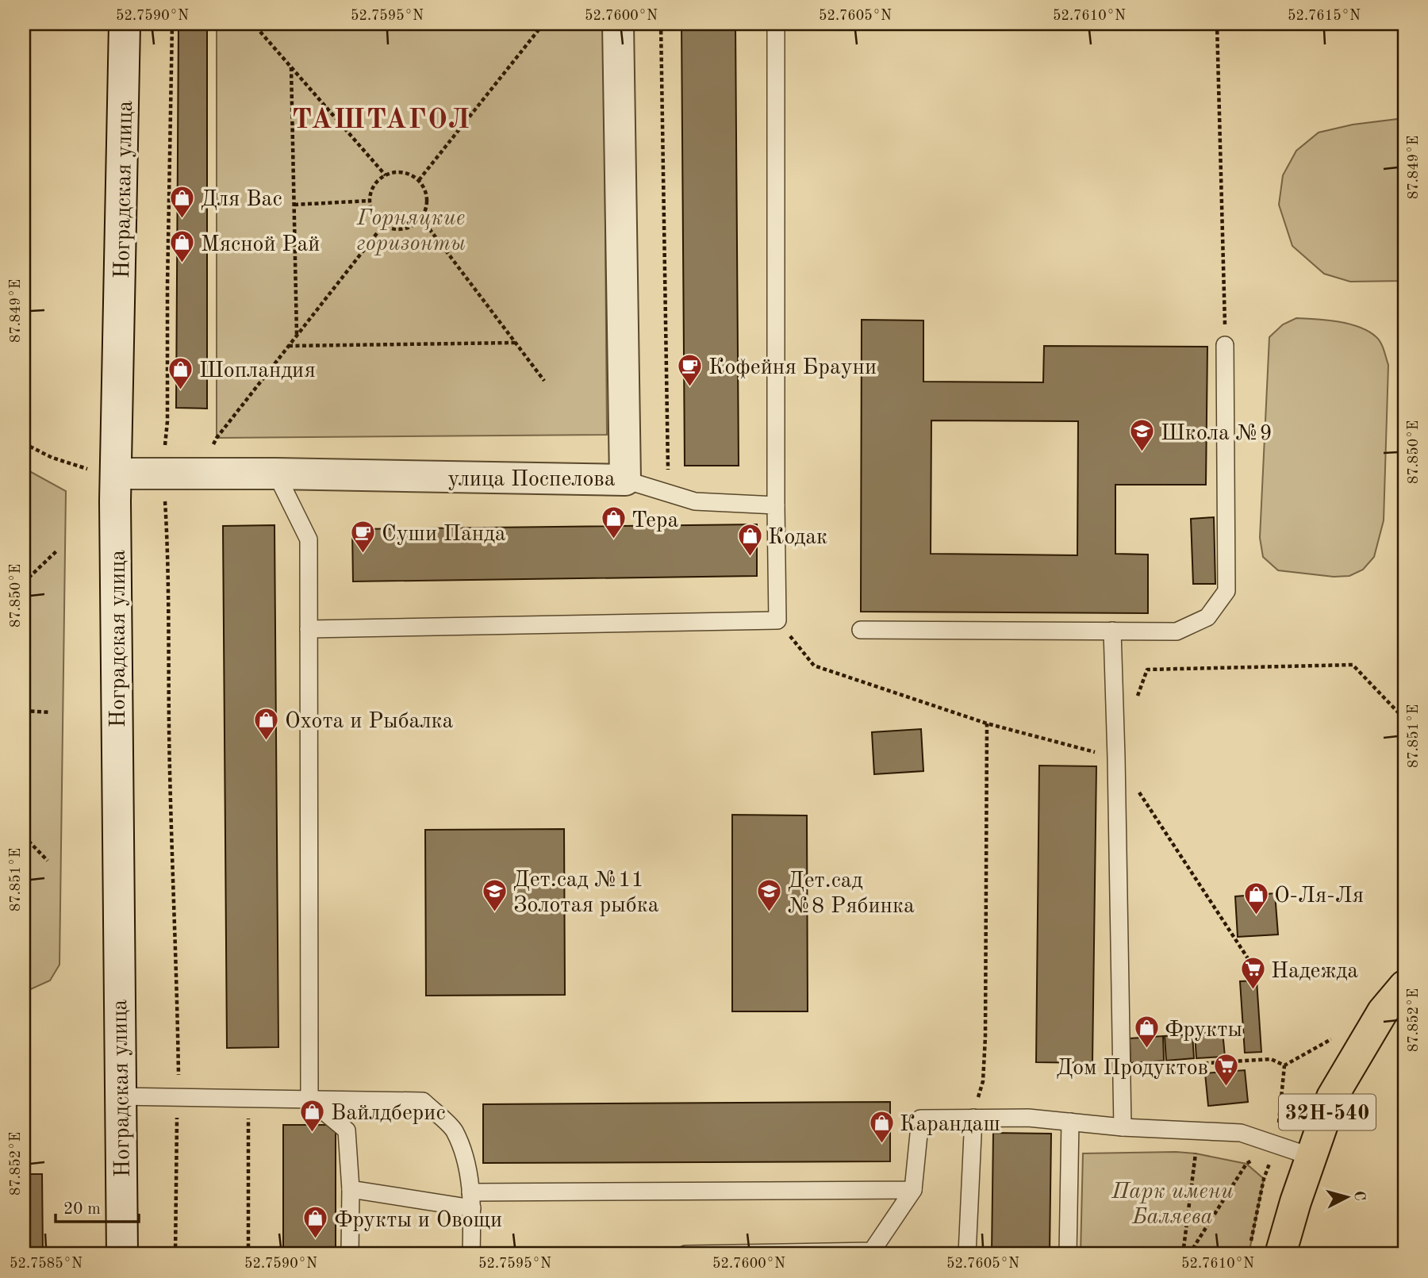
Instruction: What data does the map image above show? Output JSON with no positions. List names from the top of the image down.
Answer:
{
  "streets": {
    "main road": ["32Н-540"],
    "street": ["Ноградская улица", "улица Поспелова"]
  },
  "crossings": [
    ["Ноградская улица", "улица Поспелова"]
  ],
  "districts": ["ТАШТАГОЛ"],
  "parks": ["Горняцкие горизонты", "Парк имени Баляева"],
  "places": {
    "shop": [
      "Для Вас",
      "Мясной Рай",
      "Шопландия",
      "Тера",
      "Кодак",
      "Охота и Рыбалка",
      "О-Ля-Ля",
      "Фрукты",
      "Вайлдберис",
      "Карандаш",
      "Фрукты и Овощи"
    ],
    "cafe": ["Кофейня Брауни", "Суши Панда"],
    "school or university": ["Школа №9", "Дет.сад №11 Золотая рыбка", "Дет.сад №8 Рябинка"],
    "supermarket": ["Надежда", "Дом Продуктов"]
  },
  "scale_bar": "20 m",
  "north": "right",
  "coordinates": [
    "52.7590°N",
    "52.7595°N",
    "52.7600°N",
    "52.7605°N",
    "52.7610°N",
    "52.7615°N",
    "87.849°E",
    "87.850°E",
    "87.851°E",
    "87.852°E",
    "52.7585°N"
  ]
}
